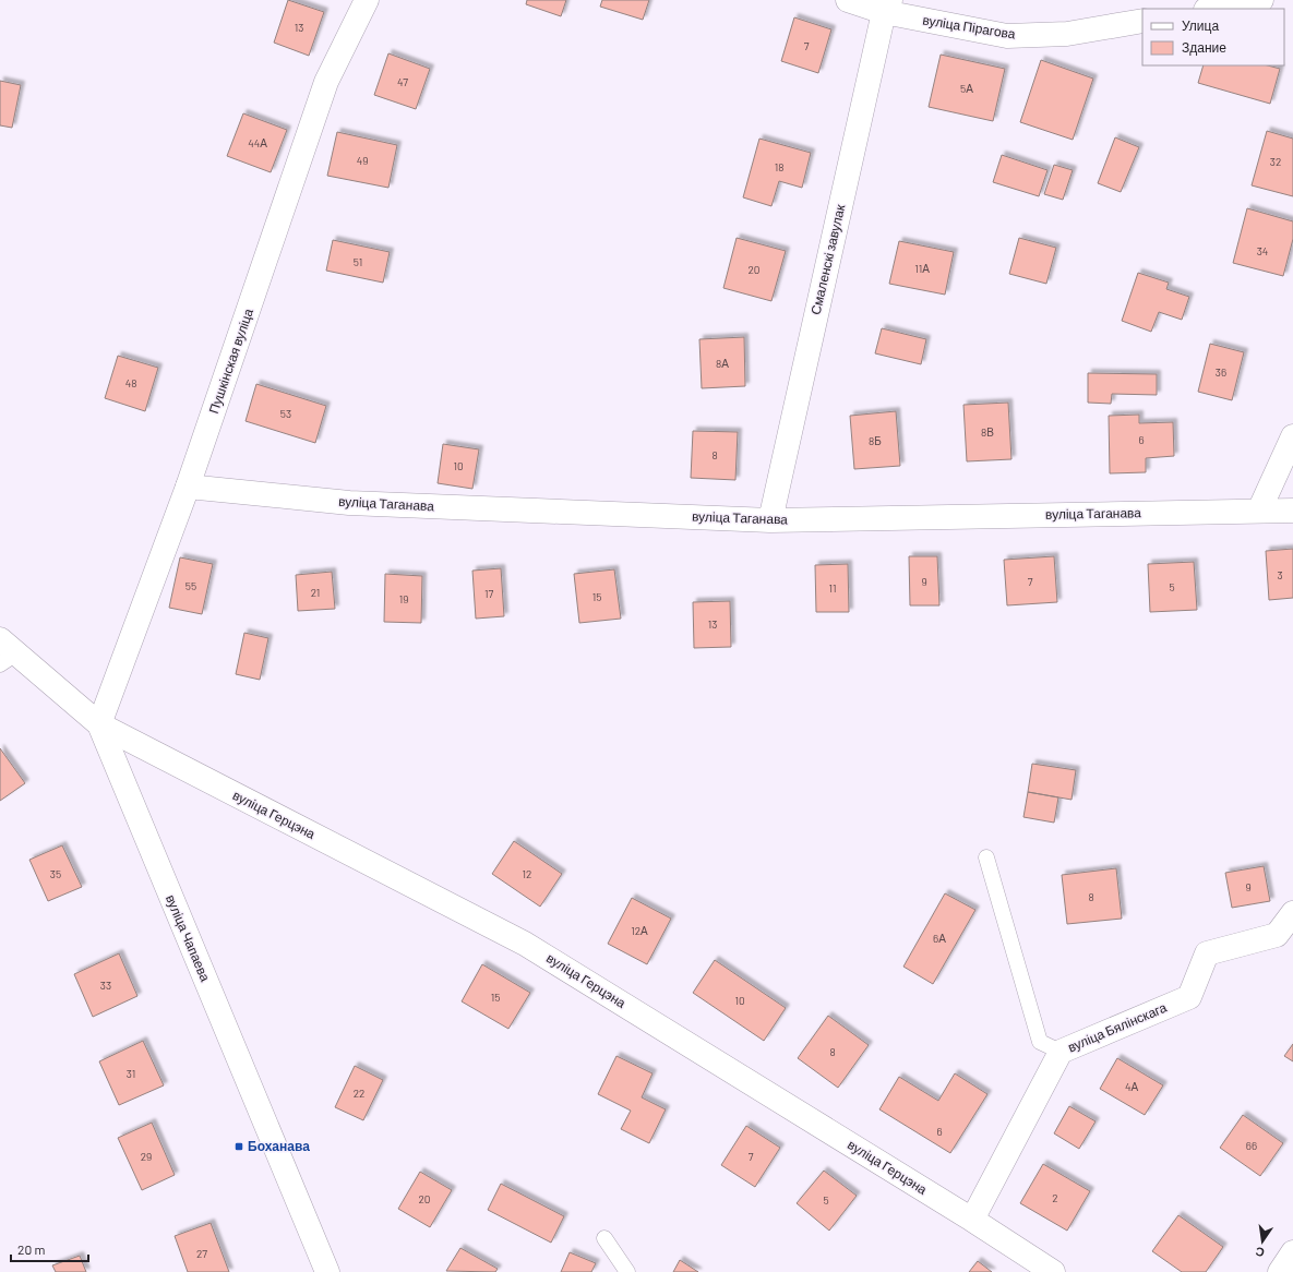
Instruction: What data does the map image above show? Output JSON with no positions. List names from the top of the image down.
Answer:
{
  "streets": {
    "street": [
      "вуліца Пірагова",
      "Смаленскі завулак",
      "Пушкінская вуліца",
      "вуліца Таганава",
      "вуліца Герцэна",
      "вуліца Чапаева",
      "вуліца Бялінскага"
    ]
  },
  "crossings": [
    ["вуліца Пірагова", "Смаленскі завулак"],
    ["Смаленскі завулак", "вуліца Таганава"],
    ["Пушкінская вуліца", "вуліца Таганава"],
    ["Пушкінская вуліца", "вуліца Герцэна"],
    ["Пушкінская вуліца", "вуліца Чапаева"],
    ["вуліца Герцэна", "вуліца Чапаева"],
    ["вуліца Герцэна", "вуліца Бялінскага"]
  ],
  "places": {
    "transit": ["Боханава"]
  },
  "house_numbers": [
    "13",
    "7",
    "47",
    "5А",
    "44А",
    "49",
    "32",
    "18",
    "34",
    "51",
    "11А",
    "20",
    "8А",
    "36",
    "48",
    "53",
    "8В",
    "6",
    "8Б",
    "8",
    "10",
    "3",
    "9",
    "7",
    "55",
    "5",
    "11",
    "21",
    "17",
    "15",
    "19",
    "13",
    "35",
    "12",
    "9",
    "8",
    "12А",
    "6А",
    "33",
    "15",
    "10",
    "8",
    "31",
    "4А",
    "22",
    "6",
    "66",
    "29",
    "7",
    "2",
    "20",
    "5",
    "27"
  ],
  "legend": ["Улица", "Здание"],
  "scale_bar": "20 m",
  "north": "bottom"
}
